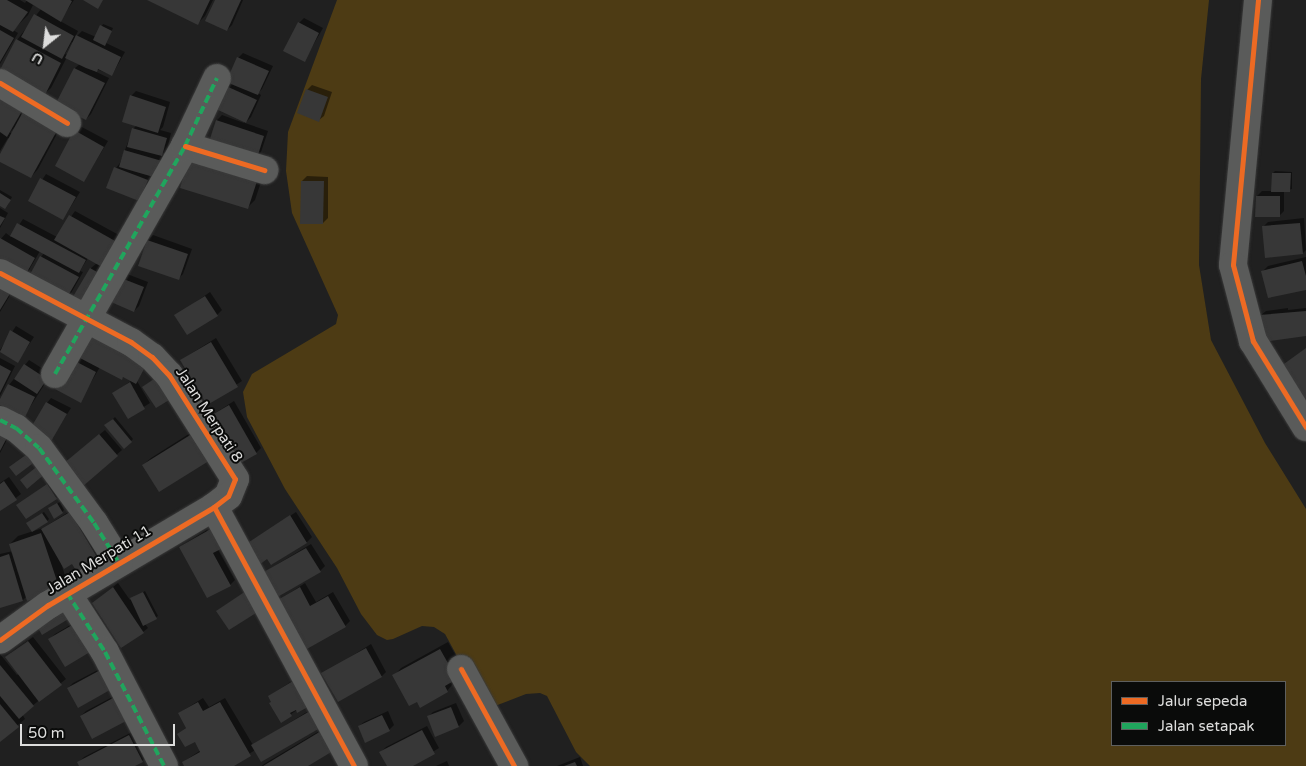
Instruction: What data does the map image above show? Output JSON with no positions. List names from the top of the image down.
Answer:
{
  "streets": {
    "street": ["Jalan Merpati 8", "Jalan Merpati 11"]
  },
  "crossings": [
    ["Jalan Merpati 8", "Jalan Merpati 11"]
  ],
  "legend": ["Jalur sepeda", "Jalan setapak"],
  "scale_bar": "50 m",
  "north": "bottom left"
}
